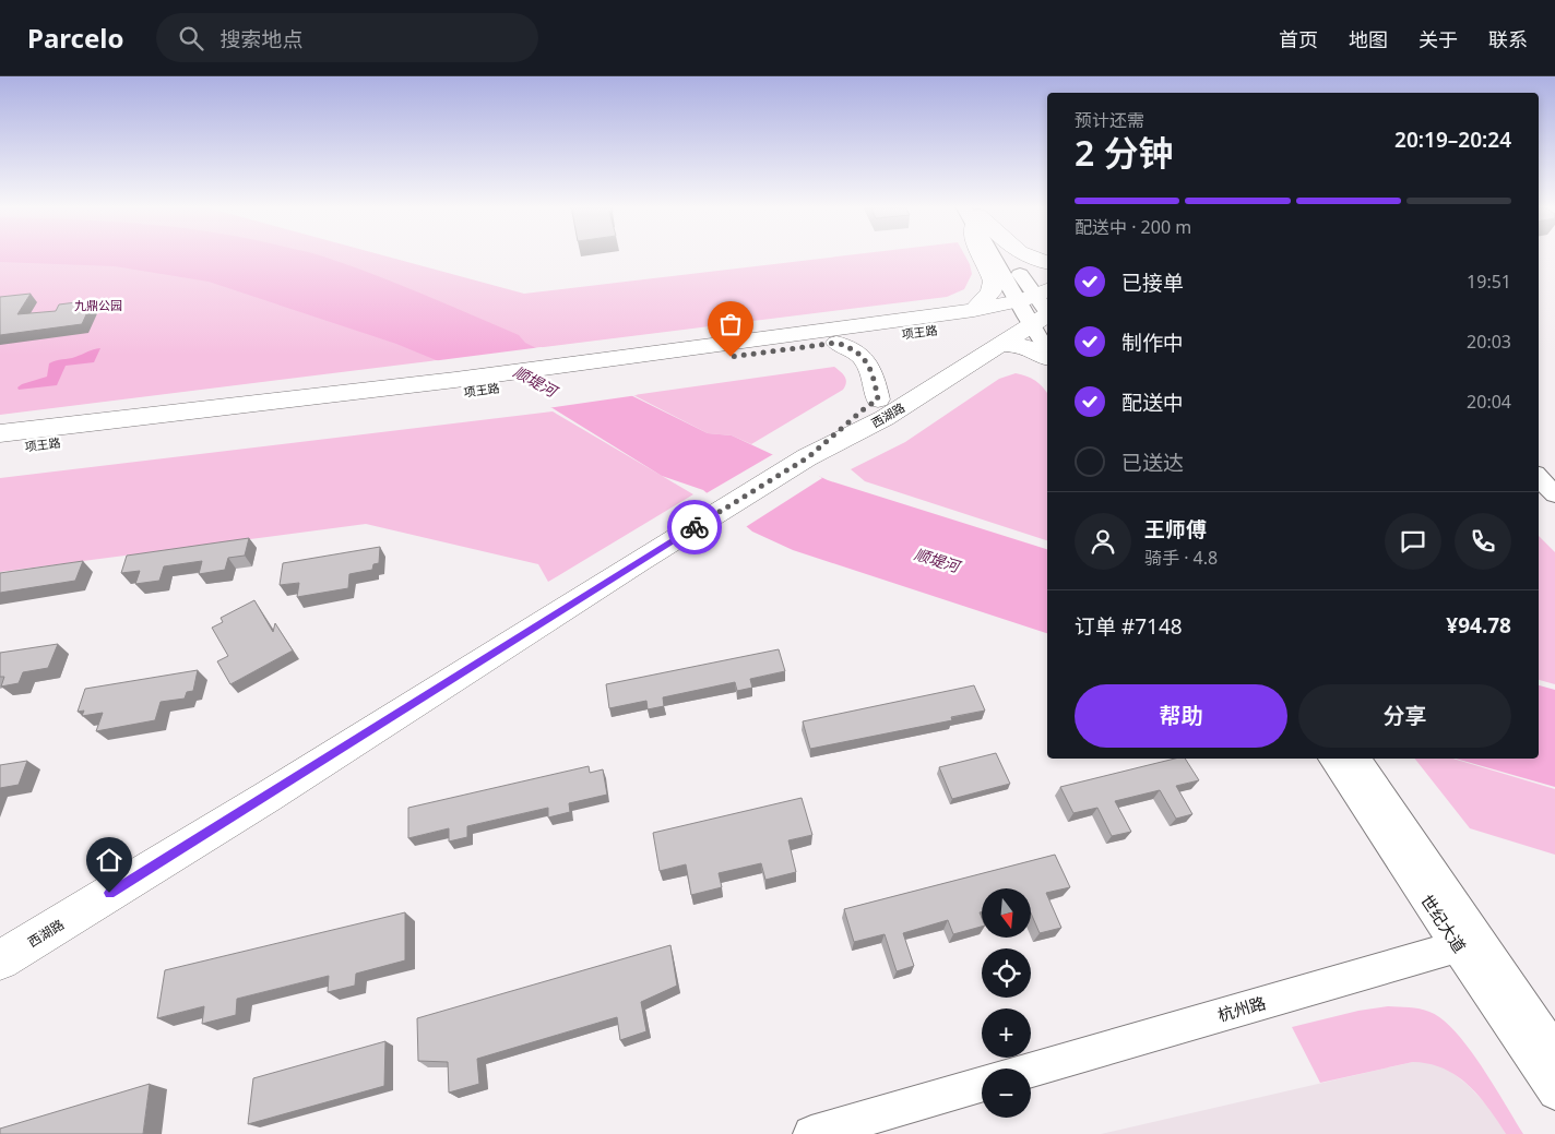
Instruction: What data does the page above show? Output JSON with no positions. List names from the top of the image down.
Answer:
{
  "streets": {
    "main road": ["项王路", "西湖路"],
    "street": ["世纪大道", "杭州路"]
  },
  "crossings": [
    ["项王路", "西湖路"],
    ["世纪大道", "杭州路"]
  ],
  "water": ["顺堤河"],
  "parks": ["九鼎公园"],
  "north": "bottom",
  "page": {
    "header": "Parcelo",
    "search": "搜索地点",
    "nav": [
      "首页",
      "地图",
      "关于",
      "联系"
    ],
    "heading": ["2 分钟", "预计还需", "20:19–20:24"],
    "panel": [
      "王师傅",
      "骑手 · 4.8",
      "订单 #7148",
      "¥94.78"
    ],
    "bar": "配送中 · 200 m",
    "list": [
      ["已接单", "19:51"],
      ["制作中", "20:03"],
      ["配送中", "20:04"],
      "已送达"
    ],
    "buttons": ["帮助", "分享"],
    "map_buttons": ["+", "−"]
  }
}
